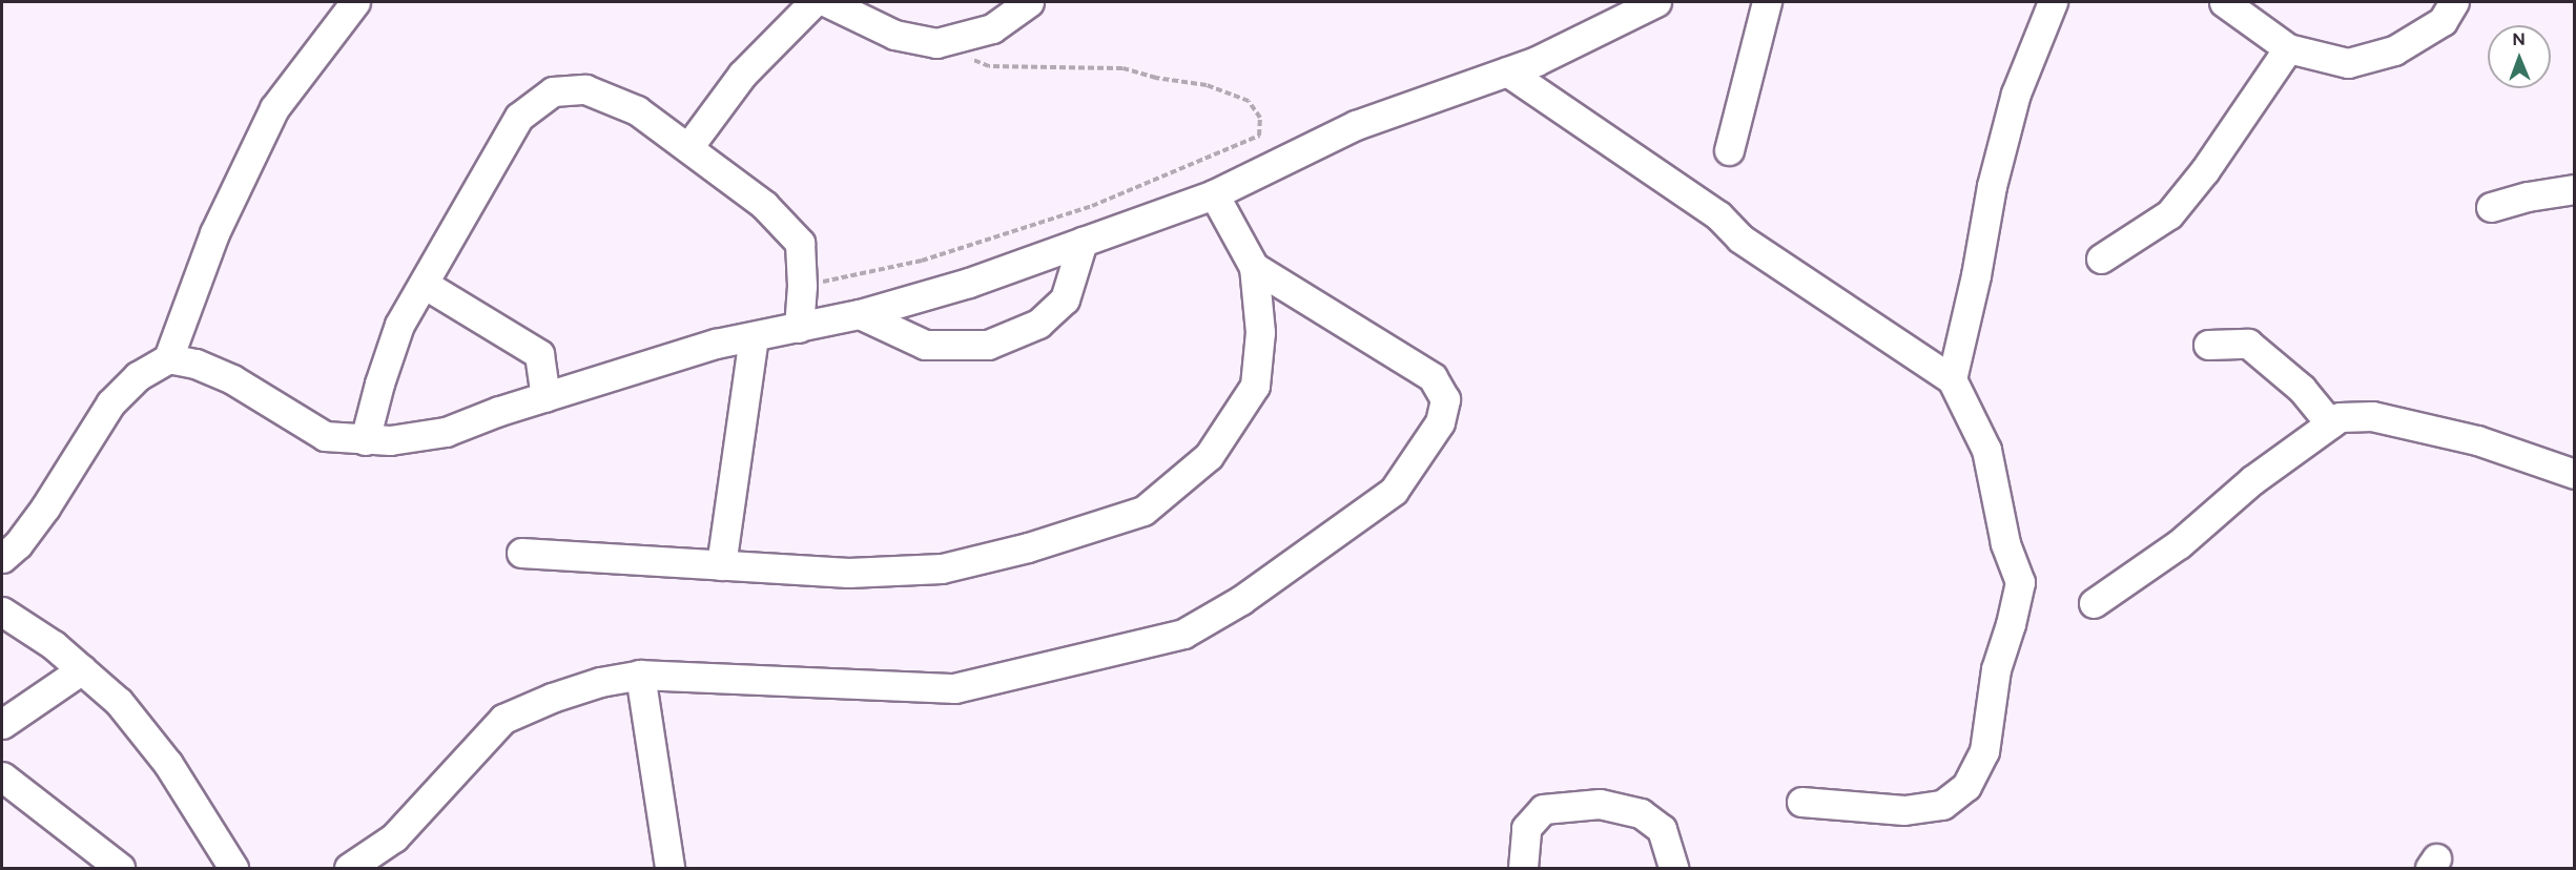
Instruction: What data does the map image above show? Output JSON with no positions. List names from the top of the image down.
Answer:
{
  "north": "top"
}
